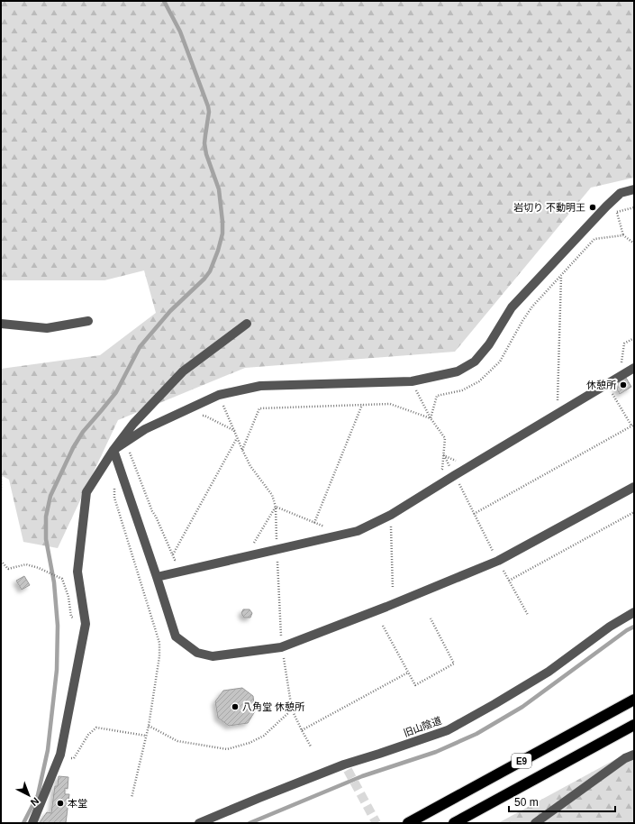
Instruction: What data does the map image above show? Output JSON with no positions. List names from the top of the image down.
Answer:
{
  "streets": {
    "highway": ["E9"],
    "street": ["旧山陰道"]
  },
  "places": [
    "岩切り 不動明王",
    "休憩所",
    "八角堂 休憩所",
    "本堂"
  ],
  "scale_bar": "50 m",
  "north": "bottom right"
}
